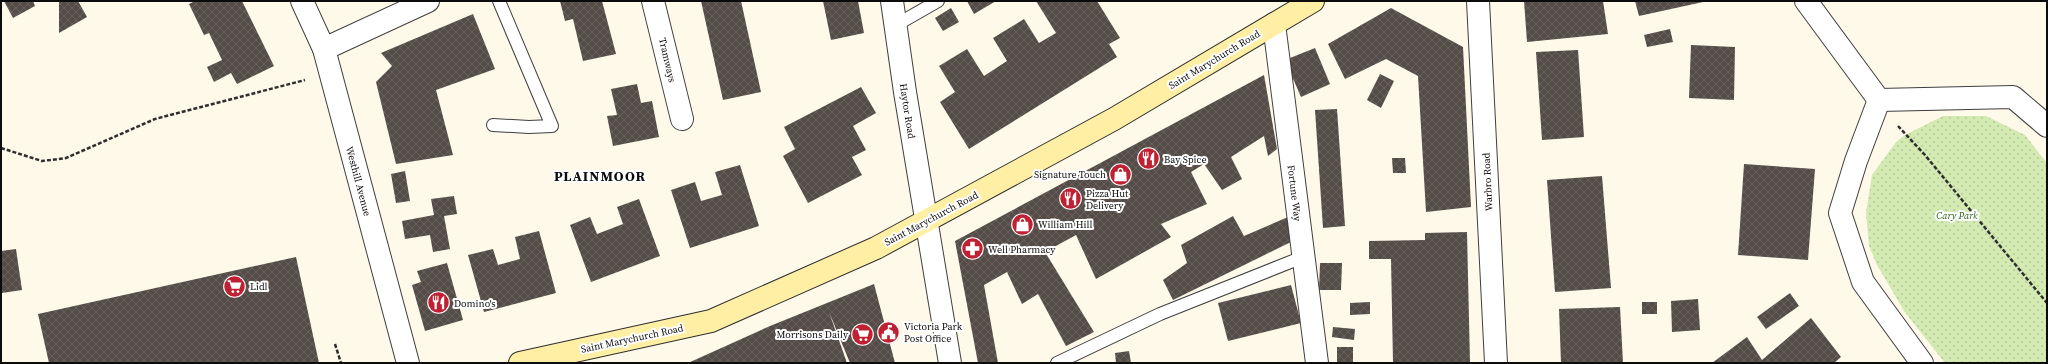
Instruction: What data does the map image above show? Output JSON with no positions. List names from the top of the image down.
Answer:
{
  "streets": {
    "street": [
      "Saint Marychurch Road",
      "Tramways",
      "Haytor Road",
      "Westhill Avenue",
      "Warbro Road",
      "Fortune Way"
    ]
  },
  "crossings": [
    ["Saint Marychurch Road", "Haytor Road"],
    ["Saint Marychurch Road", "Fortune Way"]
  ],
  "districts": ["PLAINMOOR"],
  "parks": ["Cary Park"],
  "places": {
    "restaurant": ["Bay Spice", "Pizza Hut Delivery", "Domino's"],
    "shop": ["Signature Touch", "William Hill"],
    "pharmacy": ["Well Pharmacy"],
    "supermarket": ["Lidl", "Morrisons Daily"],
    "public building": ["Victoria Park Post Office"]
  }
}
